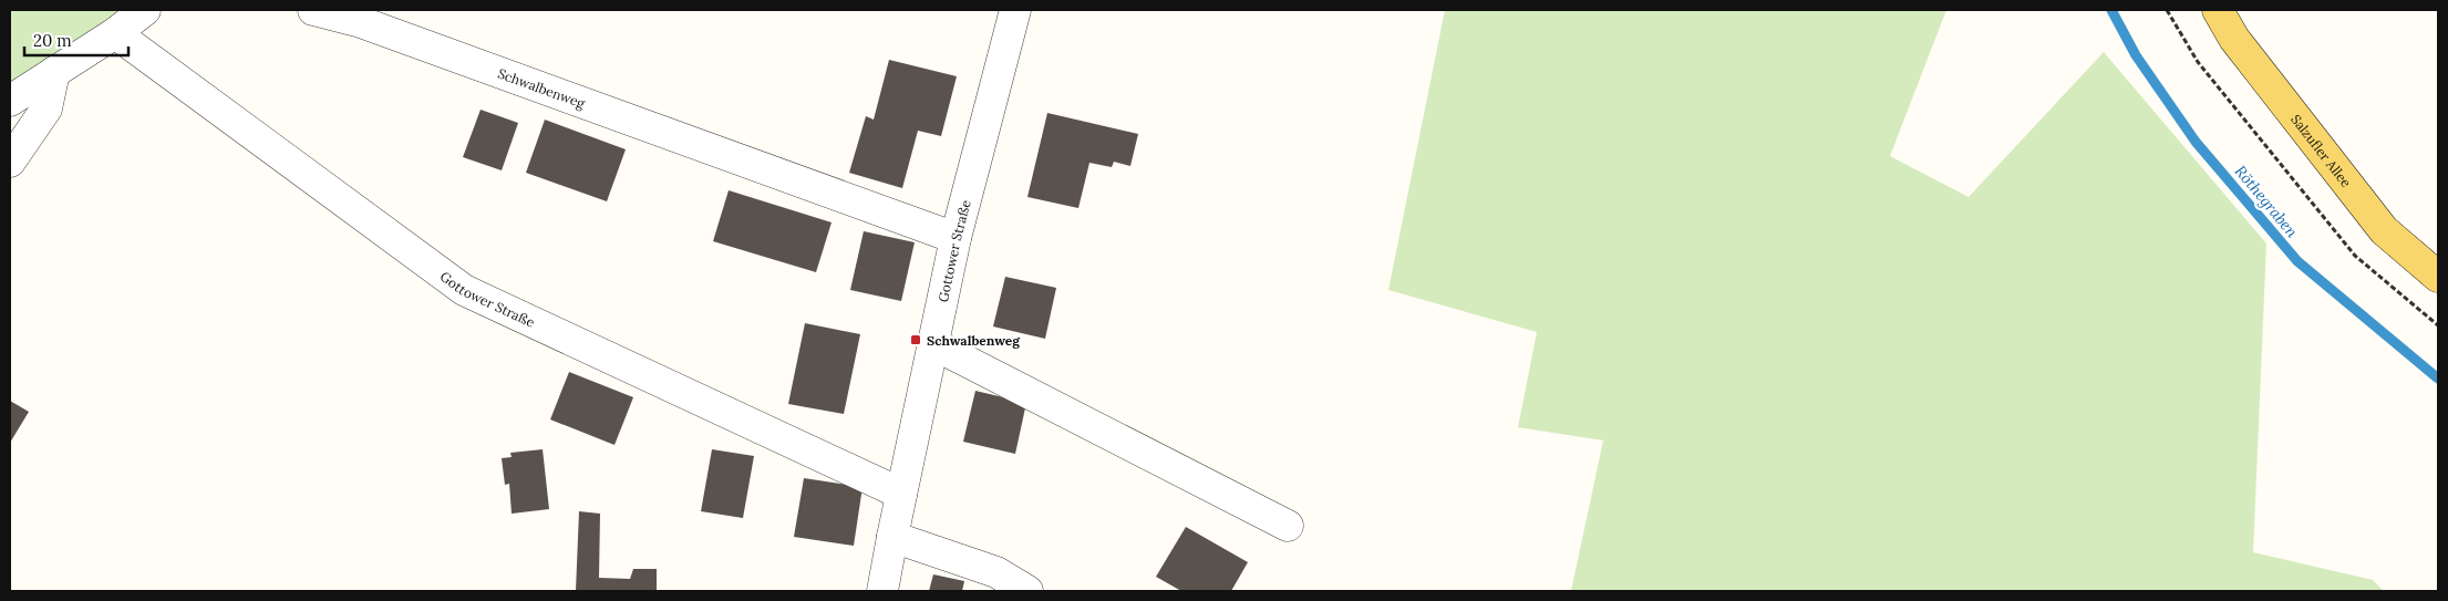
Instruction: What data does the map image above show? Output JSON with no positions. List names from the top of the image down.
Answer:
{
  "streets": {
    "main road": ["Salzufler Allee"],
    "street": ["Schwalbenweg", "Gottower Straße"]
  },
  "crossings": [
    ["Schwalbenweg", "Gottower Straße"]
  ],
  "water": ["Röthegraben"],
  "places": {
    "transit": ["Schwalbenweg"]
  },
  "scale_bar": "20 m"
}
